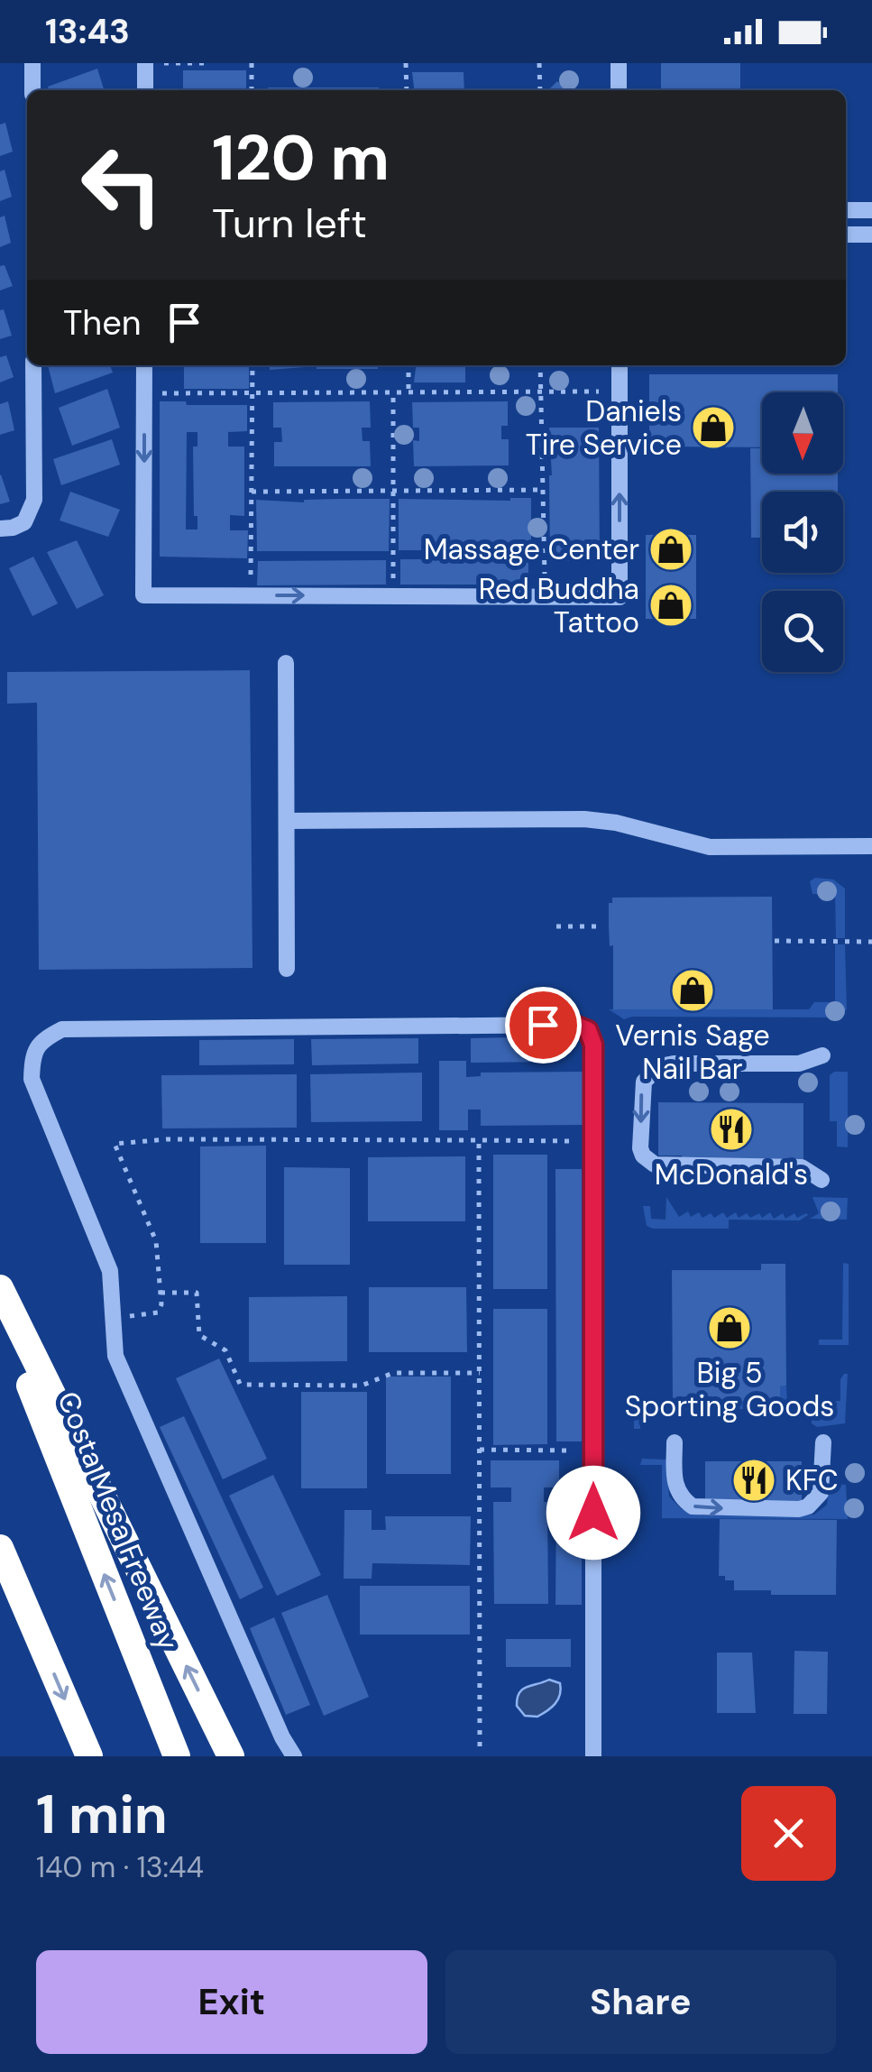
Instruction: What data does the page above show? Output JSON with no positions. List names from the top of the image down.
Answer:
{
  "streets": {
    "highway": ["Costa Mesa Freeway"]
  },
  "places": {
    "shop": [
      "Daniels Tire Service",
      "Massage Center",
      "Red Buddha Tattoo",
      "Vernis Sage Nail Bar",
      "Big 5 Sporting Goods"
    ],
    "restaurant": ["McDonald's", "KFC"]
  },
  "north": "bottom",
  "page": {
    "status": "13:43",
    "turn": ["120 m", "Turn left"],
    "then": "Then",
    "heading": ["1 min", "140 m · 13:44"],
    "buttons": ["Exit", "Share"]
  }
}
